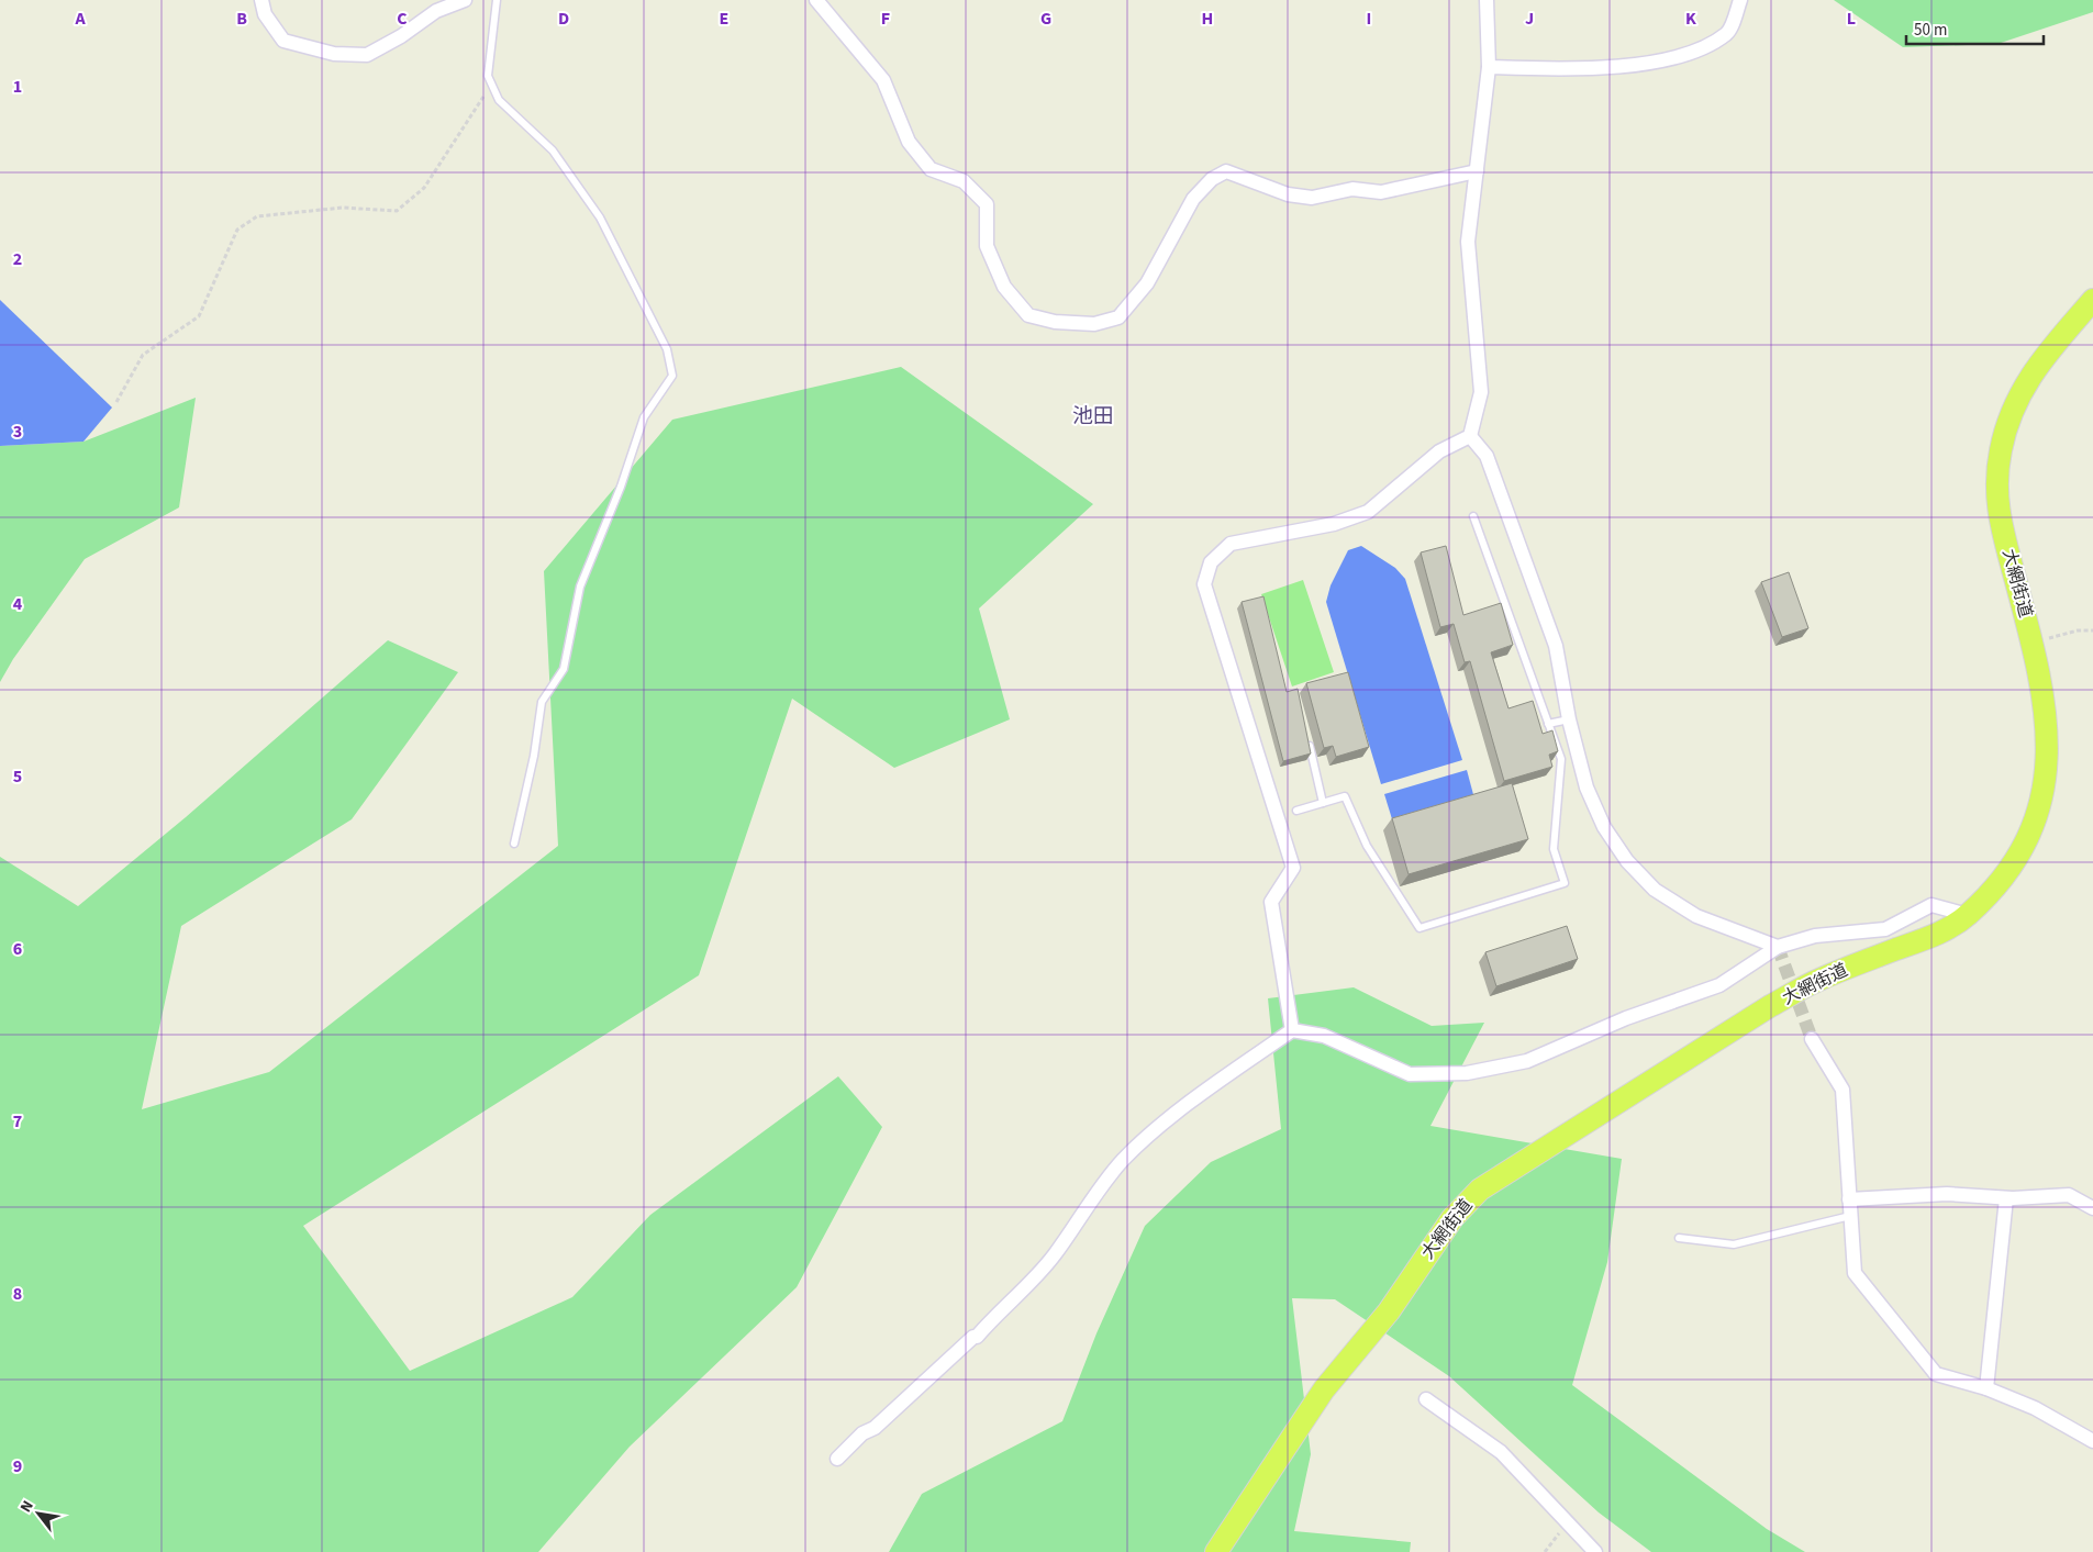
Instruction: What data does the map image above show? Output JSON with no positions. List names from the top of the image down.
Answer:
{
  "streets": {
    "main road": ["大網街道"]
  },
  "districts": ["池田"],
  "scale_bar": "50 m",
  "north": "top left",
  "grid": {
    "columns": [
      "A",
      "B",
      "C",
      "D",
      "E",
      "F",
      "G",
      "H",
      "I",
      "J",
      "K",
      "L"
    ],
    "rows": [
      "1",
      "2",
      "3",
      "4",
      "5",
      "6",
      "7",
      "8",
      "9"
    ]
  }
}
